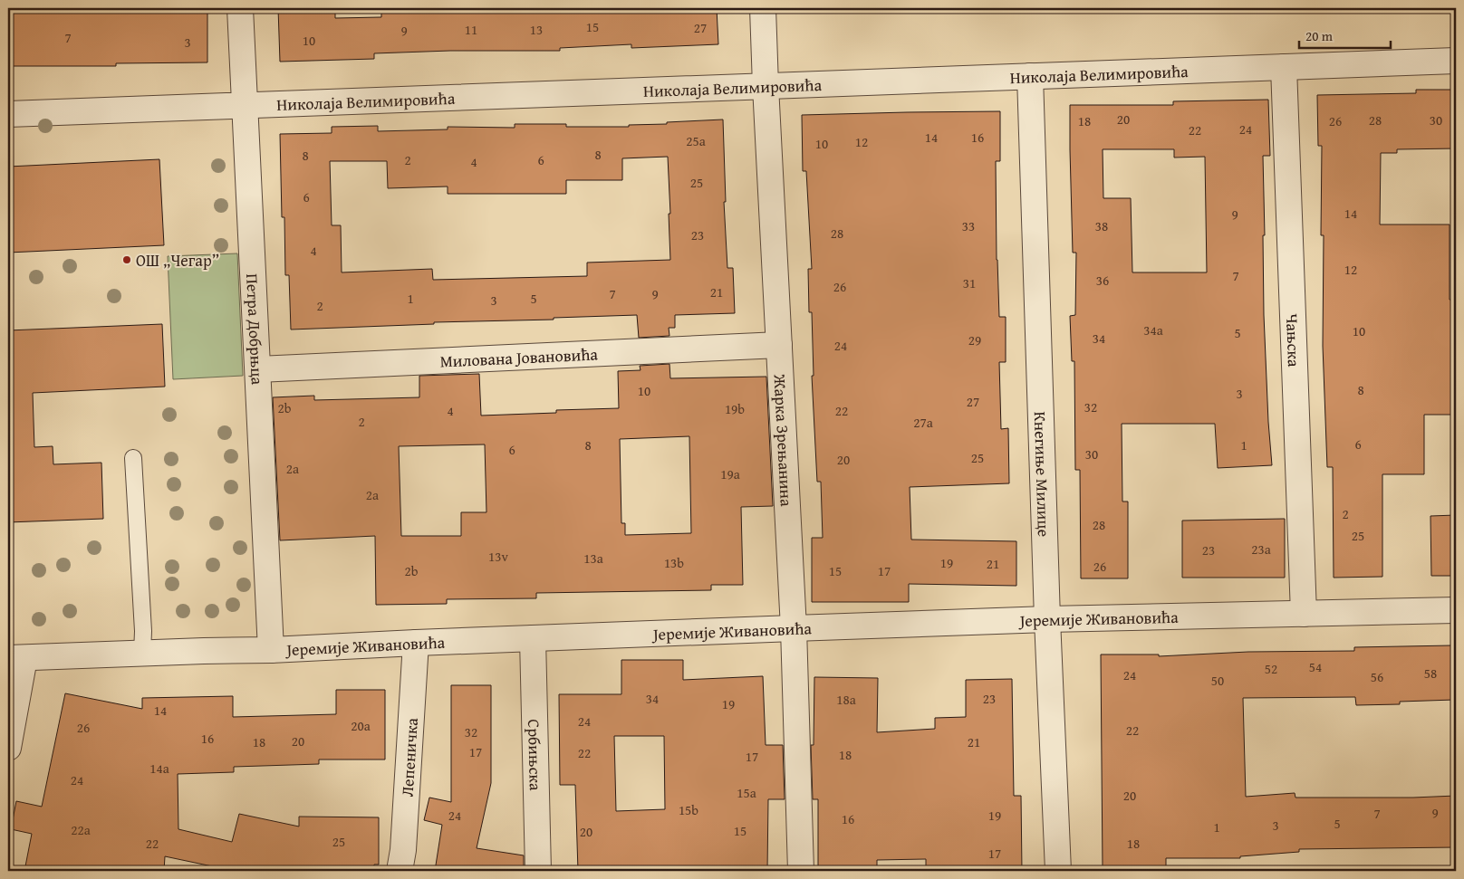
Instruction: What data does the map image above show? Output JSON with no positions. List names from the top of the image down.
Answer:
{
  "streets": {
    "street": [
      "Николаја Велимировића",
      "Петра Добрњца",
      "Чањска",
      "Милована Јовановића",
      "Жарка Зрењанина",
      "Кнегиње Милице",
      "Јеремије Живановића",
      "Србињска",
      "Лепеничка"
    ]
  },
  "crossings": [
    ["Николаја Велимировића", "Петра Добрњца"],
    ["Николаја Велимировића", "Чањска"],
    ["Николаја Велимировића", "Жарка Зрењанина"],
    ["Николаја Велимировића", "Кнегиње Милице"],
    ["Петра Добрњца", "Милована Јовановића"],
    ["Петра Добрњца", "Јеремије Живановића"],
    ["Чањска", "Јеремије Живановића"],
    ["Милована Јовановића", "Жарка Зрењанина"],
    ["Жарка Зрењанина", "Јеремије Живановића"],
    ["Кнегиње Милице", "Јеремије Живановића"],
    ["Јеремије Живановића", "Србињска"],
    ["Јеремије Живановића", "Лепеничка"]
  ],
  "places": ["ОШ „Чегар”"],
  "house_numbers": [
    "15",
    "27",
    "11",
    "13",
    "9",
    "7",
    "10",
    "3",
    "20",
    "28",
    "30",
    "18",
    "26",
    "24",
    "22",
    "14",
    "16",
    "25a",
    "12",
    "10",
    "8",
    "8",
    "2",
    "6",
    "4",
    "25",
    "6",
    "14",
    "9",
    "33",
    "38",
    "28",
    "23",
    "4",
    "12",
    "7",
    "36",
    "31",
    "26",
    "21",
    "7",
    "9",
    "1",
    "5",
    "3",
    "2",
    "34a",
    "10",
    "5",
    "34",
    "29",
    "24",
    "8",
    "10",
    "3",
    "27",
    "32",
    "2b",
    "19b",
    "4",
    "22",
    "2",
    "27a",
    "6",
    "8",
    "1",
    "6",
    "30",
    "25",
    "20",
    "2a",
    "19a",
    "2a",
    "2",
    "28",
    "25",
    "23a",
    "23",
    "13v",
    "13a",
    "13b",
    "19",
    "21",
    "26",
    "2b",
    "15",
    "17",
    "54",
    "52",
    "58",
    "24",
    "56",
    "50",
    "34",
    "23",
    "18a",
    "19",
    "14",
    "24",
    "20a",
    "26",
    "22",
    "32",
    "16",
    "20",
    "18",
    "21",
    "17",
    "22",
    "18",
    "17",
    "14a",
    "24",
    "15a",
    "20",
    "15b",
    "9",
    "7",
    "24",
    "19",
    "16",
    "5",
    "3",
    "1",
    "22a",
    "15",
    "20",
    "25",
    "22",
    "18",
    "17"
  ],
  "scale_bar": "20 m"
}
